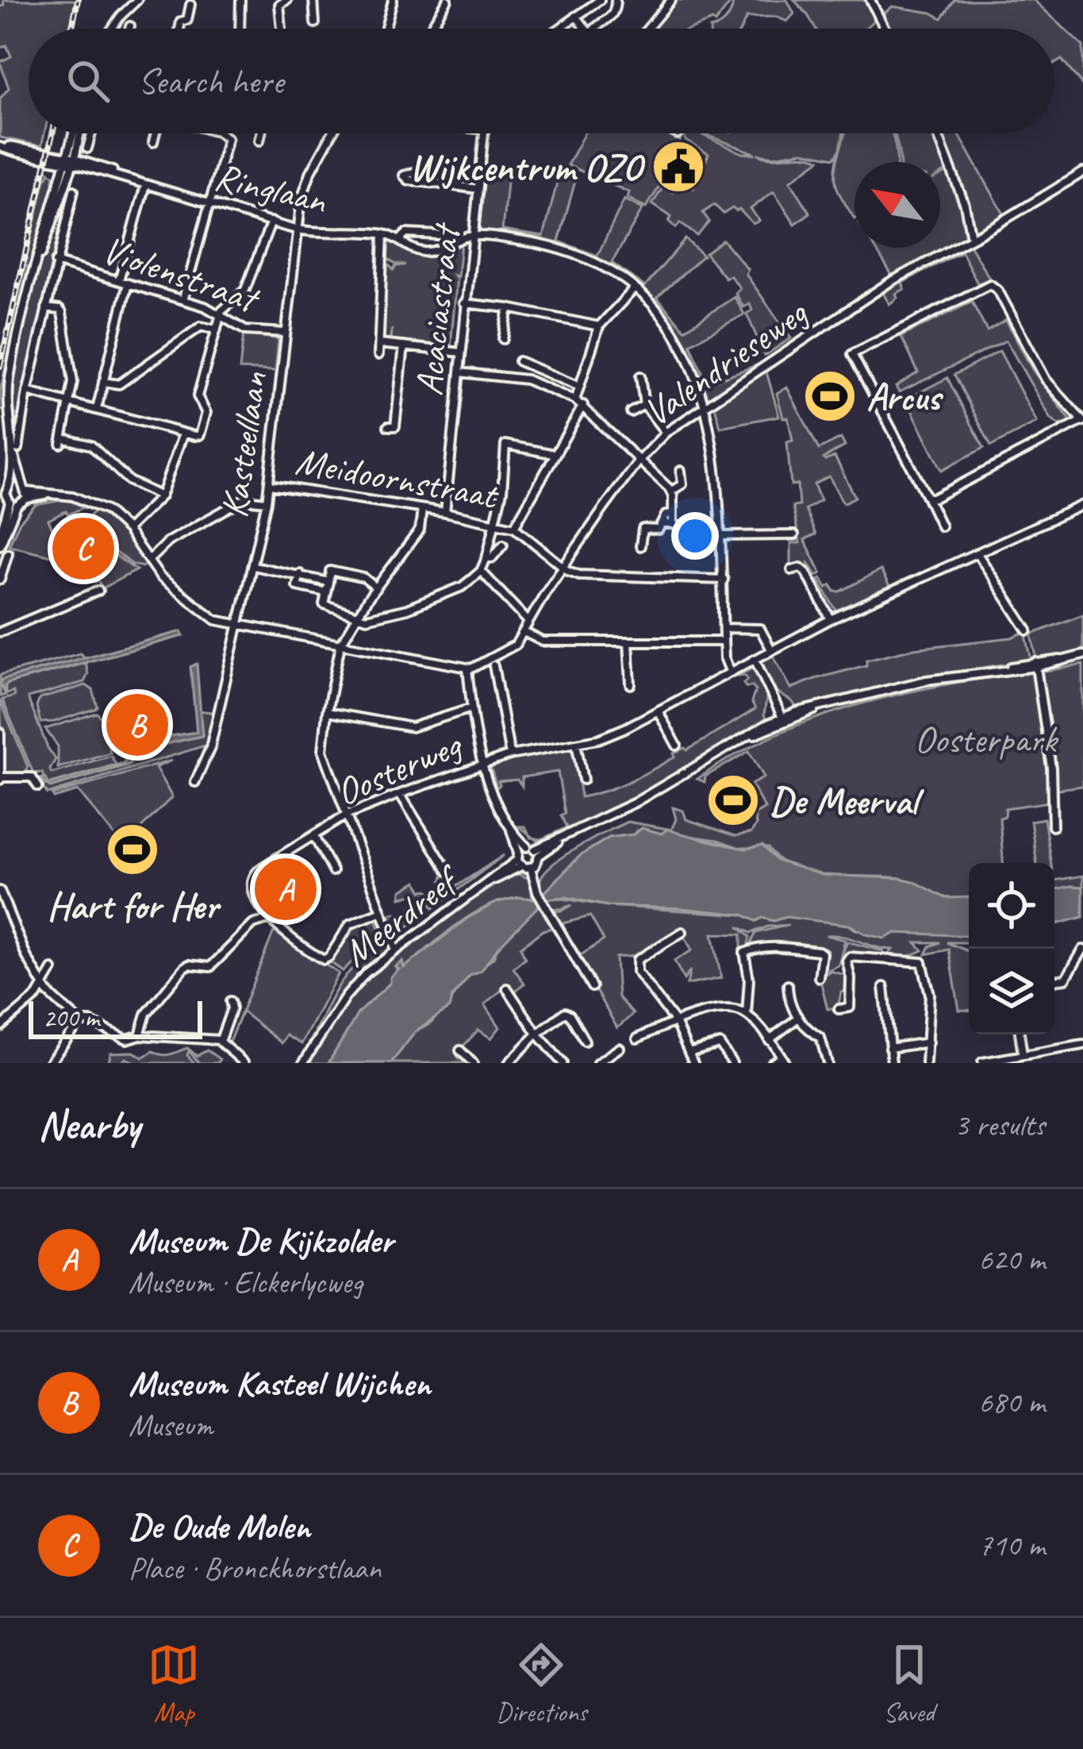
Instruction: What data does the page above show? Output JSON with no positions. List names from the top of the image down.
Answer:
{
  "streets": {
    "street": [
      "Ringlaan",
      "Violenstraat",
      "Acaciastraat",
      "Valendrieseweg",
      "Kasteellaan",
      "Meidoornstraat",
      "Oosterweg",
      "Meerdreef"
    ]
  },
  "crossings": [
    ["Ringlaan", "Acaciastraat"],
    ["Ringlaan", "Valendrieseweg"],
    ["Ringlaan", "Kasteellaan"],
    ["Ringlaan", "Meidoornstraat"],
    ["Ringlaan", "Oosterweg"],
    ["Violenstraat", "Kasteellaan"],
    ["Acaciastraat", "Meidoornstraat"],
    ["Valendrieseweg", "Meidoornstraat"],
    ["Kasteellaan", "Meidoornstraat"]
  ],
  "parks": ["Oosterpark"],
  "places": {
    "public building": ["Wijkcentrum OZO"],
    "sports": ["Arcus", "De Meerval", "Hart for Her"]
  },
  "scale_bar": "200 m",
  "north": "top left",
  "page": {
    "search": "Search here",
    "pins": ["C", "B", "A"],
    "scale": "200 m",
    "heading": ["Nearby", "3 results"],
    "list": [
      {
        "mark": "A",
        "name": "Museum De Kijkzolder",
        "note": "Museum · Elckerlycweg",
        "value": "620 m"
      },
      {
        "mark": "B",
        "name": "Museum Kasteel Wijchen",
        "note": "Museum",
        "value": "680 m"
      },
      {
        "mark": "C",
        "name": "De Oude Molen",
        "note": "Place · Bronckhorstlaan",
        "value": "710 m"
      }
    ],
    "nav": ["Map", "Directions", "Saved"]
  }
}
